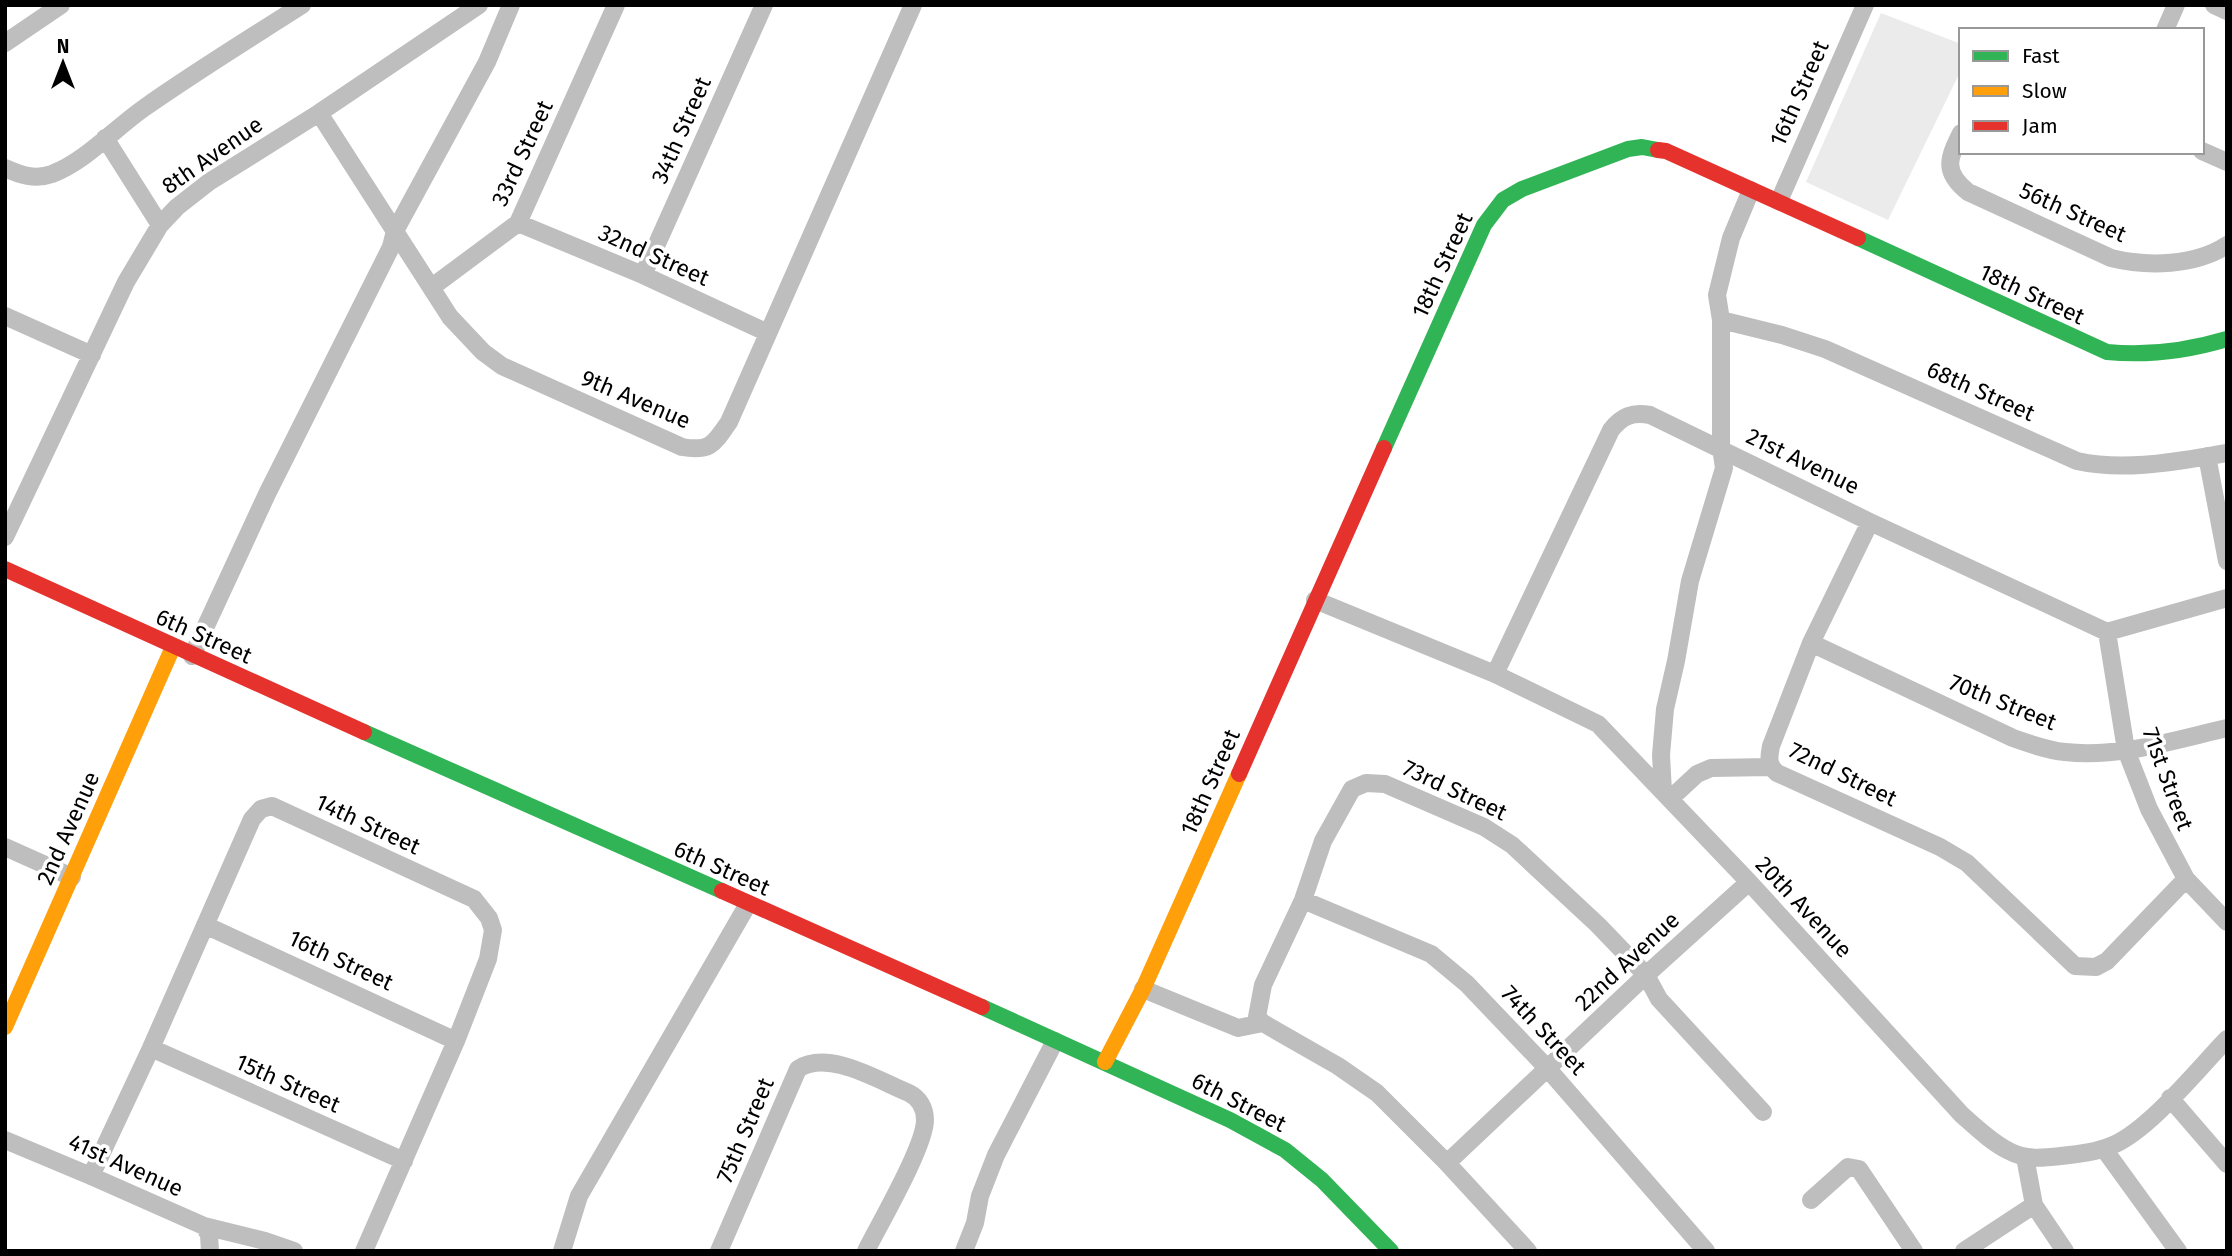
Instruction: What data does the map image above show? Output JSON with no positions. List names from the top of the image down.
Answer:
{
  "streets": {
    "street": [
      "16th Street",
      "34th Street",
      "33rd Street",
      "8th Avenue",
      "56th Street",
      "32nd Street",
      "18th Street",
      "68th Street",
      "9th Avenue",
      "21st Avenue",
      "6th Street",
      "70th Street",
      "72nd Street",
      "71st Street",
      "73rd Street",
      "14th Street",
      "2nd Avenue",
      "20th Avenue",
      "22nd Avenue",
      "74th Street",
      "15th Street",
      "75th Street",
      "41st Avenue"
    ]
  },
  "crossings": [
    ["16th Street", "18th Street"],
    ["16th Street", "14th Street"],
    ["34th Street", "32nd Street"],
    ["33rd Street", "32nd Street"],
    ["33rd Street", "9th Avenue"],
    ["8th Avenue", "9th Avenue"],
    ["32nd Street", "9th Avenue"],
    ["18th Street", "6th Street"],
    ["18th Street", "20th Avenue"],
    ["21st Avenue", "72nd Street"],
    ["21st Avenue", "71st Street"],
    ["21st Avenue", "20th Avenue"],
    ["6th Street", "2nd Avenue"],
    ["70th Street", "72nd Street"],
    ["70th Street", "71st Street"],
    ["72nd Street", "71st Street"],
    ["73rd Street", "22nd Avenue"],
    ["73rd Street", "74th Street"],
    ["14th Street", "15th Street"],
    ["14th Street", "41st Avenue"],
    ["20th Avenue", "22nd Avenue"],
    ["22nd Avenue", "74th Street"]
  ],
  "legend": ["Fast", "Slow", "Jam"],
  "north": "top"
}
